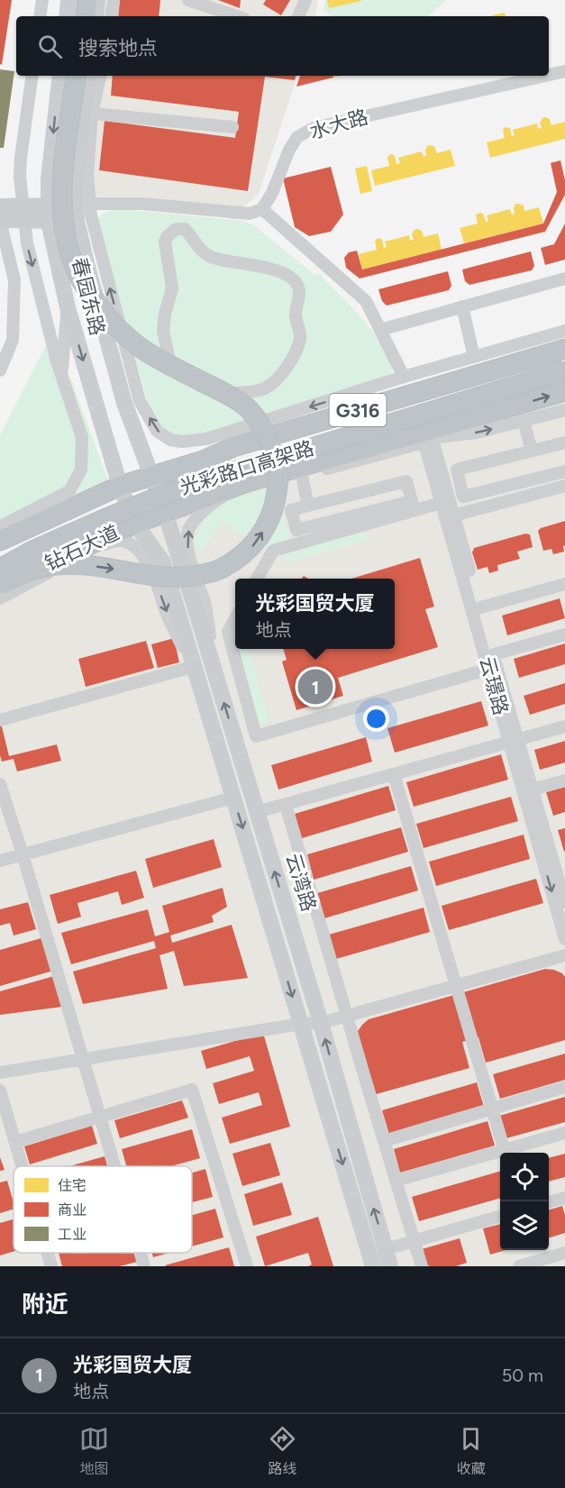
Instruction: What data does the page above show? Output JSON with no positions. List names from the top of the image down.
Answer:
{
  "streets": {
    "highway": ["G316", "光彩路口高架路", "钻石大道"],
    "main road": ["春园东路", "云湾路"],
    "street": ["水大路", "云璟路"]
  },
  "crossings": [
    ["春园东路", "G316"],
    ["春园东路", "钻石大道"],
    ["春园东路", "云湾路"],
    ["G316", "钻石大道"],
    ["G316", "云璟路"],
    ["G316", "云湾路"],
    ["钻石大道", "云湾路"]
  ],
  "legend": ["住宅", "商业", "工业"],
  "page": {
    "search": "搜索地点",
    "popup": ["光彩国贸大厦", "地点"],
    "pins": "1",
    "heading": "附近",
    "list": [
      {
        "mark": "1",
        "name": "光彩国贸大厦",
        "note": "地点",
        "value": "50 m"
      }
    ],
    "nav": ["地图", "路线", "收藏"]
  }
}
